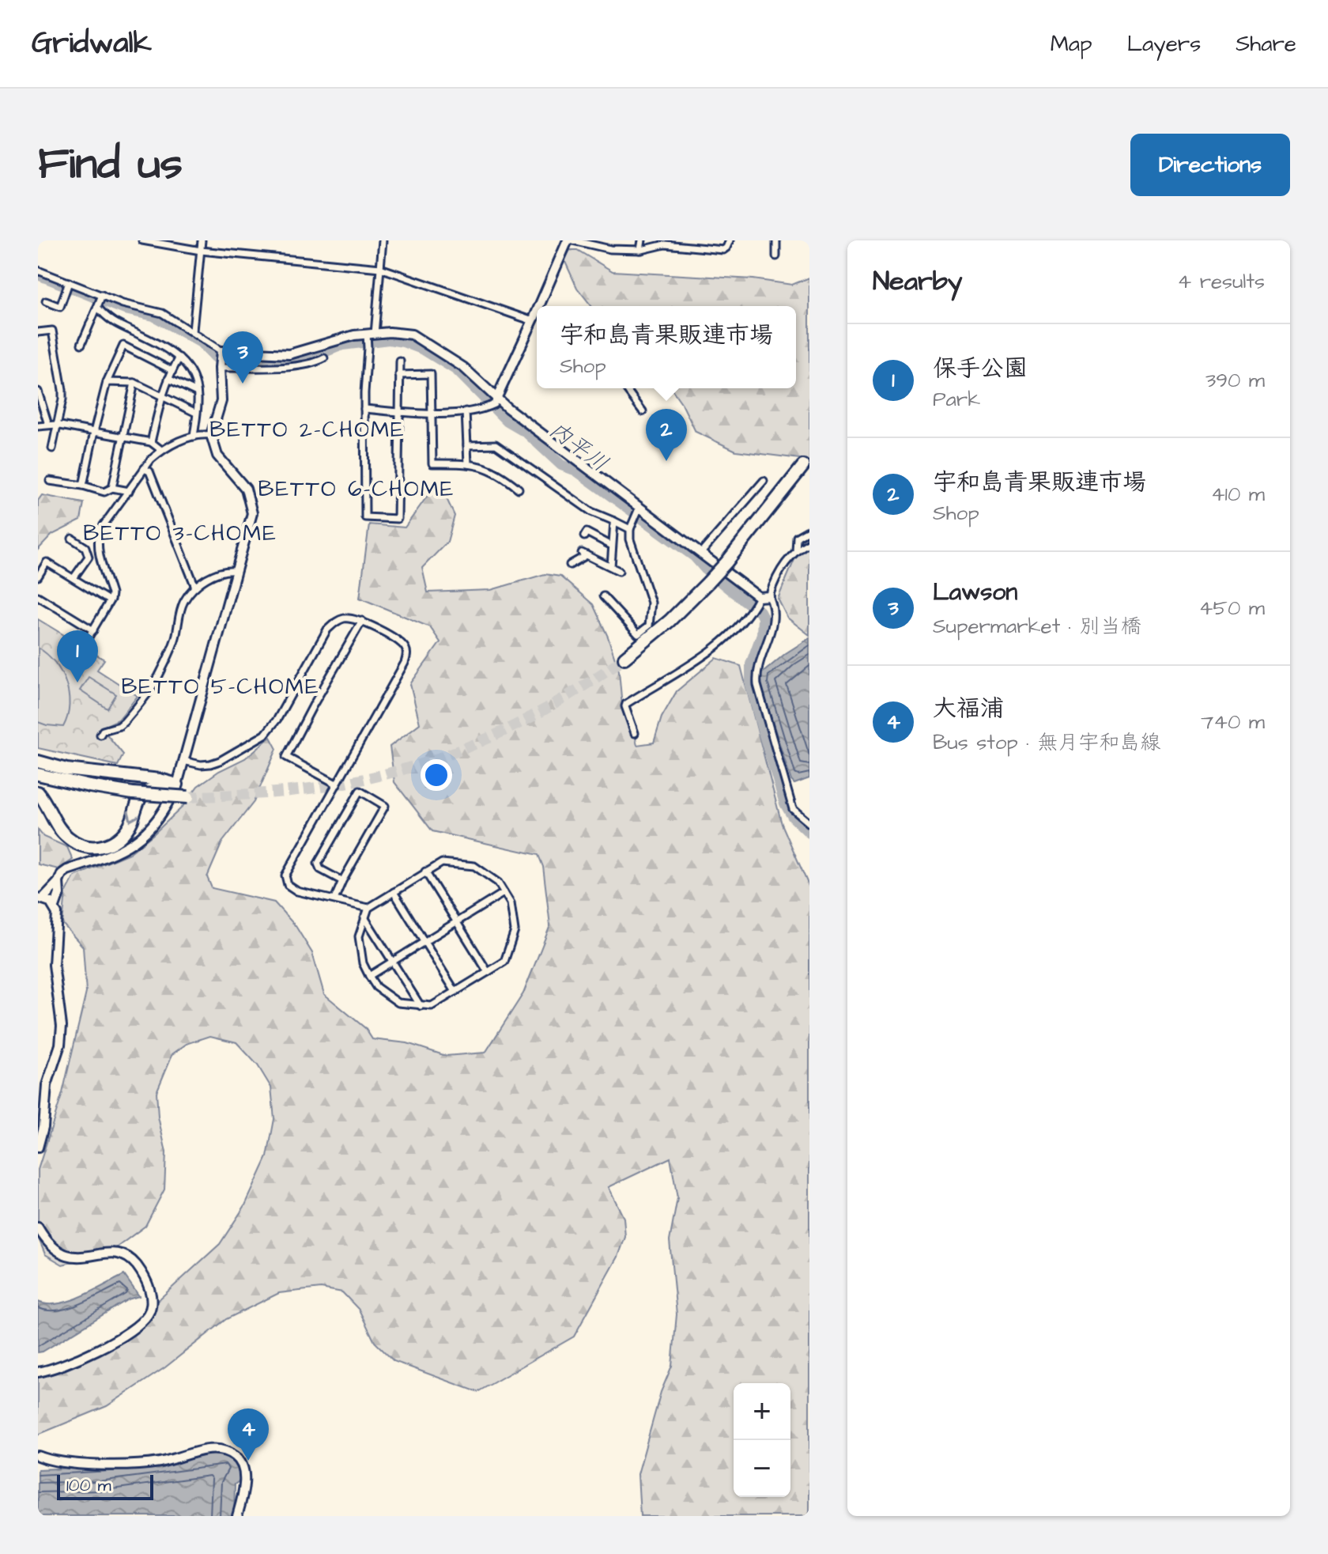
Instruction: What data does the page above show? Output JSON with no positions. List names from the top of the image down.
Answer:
{
  "districts": [
    "BETTO 2-CHOME",
    "BETTO 6-CHOME",
    "BETTO 3-CHOME",
    "BETTO 5-CHOME"
  ],
  "water": ["内平川"],
  "scale_bar": "100 m",
  "page": {
    "header": "Gridwalk",
    "nav": ["Map", "Layers", "Share"],
    "title": "Find us",
    "buttons": "Directions",
    "heading": ["Nearby", "4 results"],
    "popup": ["宇和島青果販連市場", "Shop"],
    "list": [
      {
        "mark": "1",
        "name": "保手公園",
        "note": "Park",
        "value": "390 m"
      },
      {
        "mark": "2",
        "name": "宇和島青果販連市場",
        "note": "Shop",
        "value": "410 m"
      },
      {
        "mark": "3",
        "name": "Lawson",
        "note": "Supermarket · 別当橋",
        "value": "450 m"
      },
      {
        "mark": "4",
        "name": "大福浦",
        "note": "Bus stop · 無月宇和島線",
        "value": "740 m"
      }
    ],
    "pins": [
      "3",
      "2",
      "1",
      "4"
    ],
    "map_buttons": ["+", "−"],
    "scale": "100 m"
  }
}
